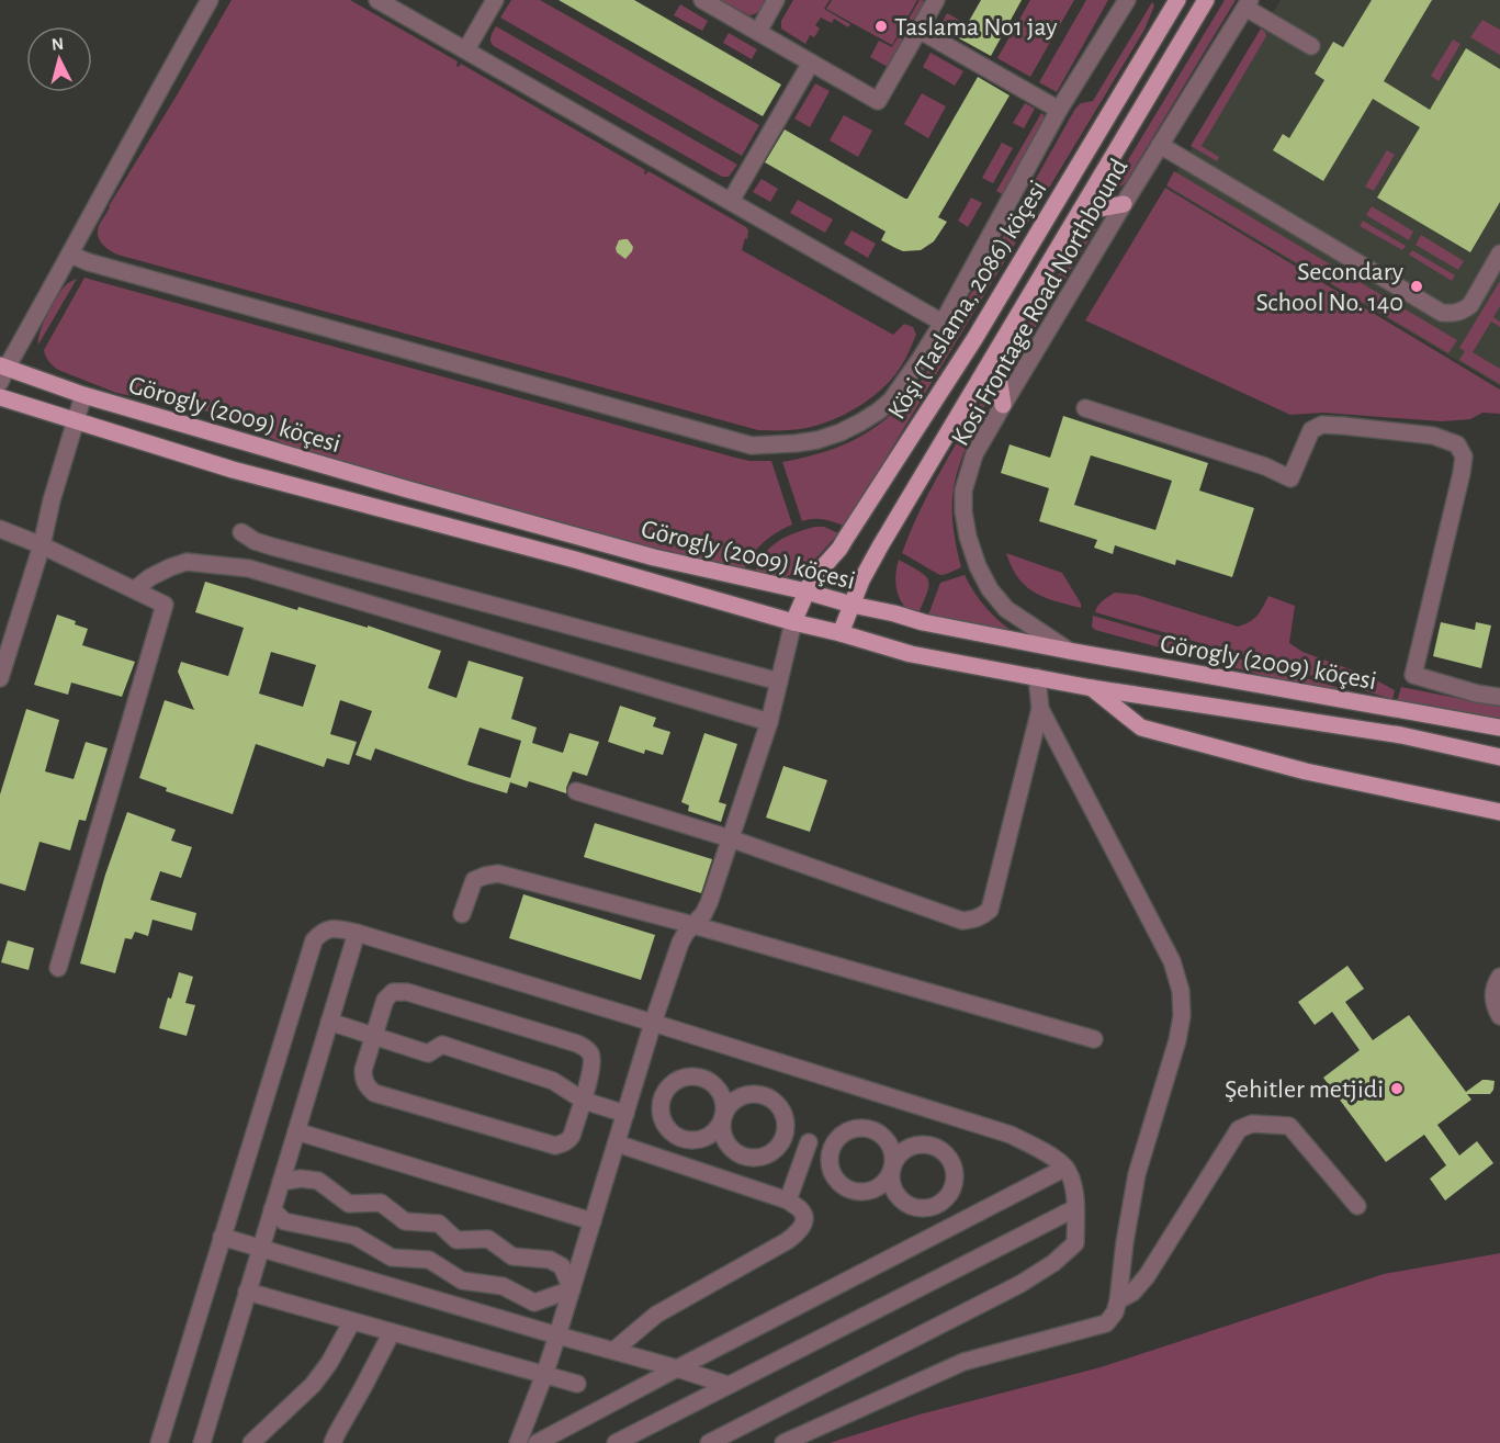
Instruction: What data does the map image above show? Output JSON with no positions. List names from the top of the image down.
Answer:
{
  "streets": {
    "main road": ["Köşi (Taslama, 2086) köçesi", "Görogly (2009) köçesi"],
    "street": ["Kosi Frontage Road Northbound"]
  },
  "crossings": [
    ["Köşi (Taslama, 2086) köçesi", "Görogly (2009) köçesi"],
    ["Kosi Frontage Road Northbound", "Görogly (2009) köçesi"]
  ],
  "places": ["Taslama No1 jay", "Secondary School No. 140", "Şehitler metjidi"],
  "north": "top"
}
